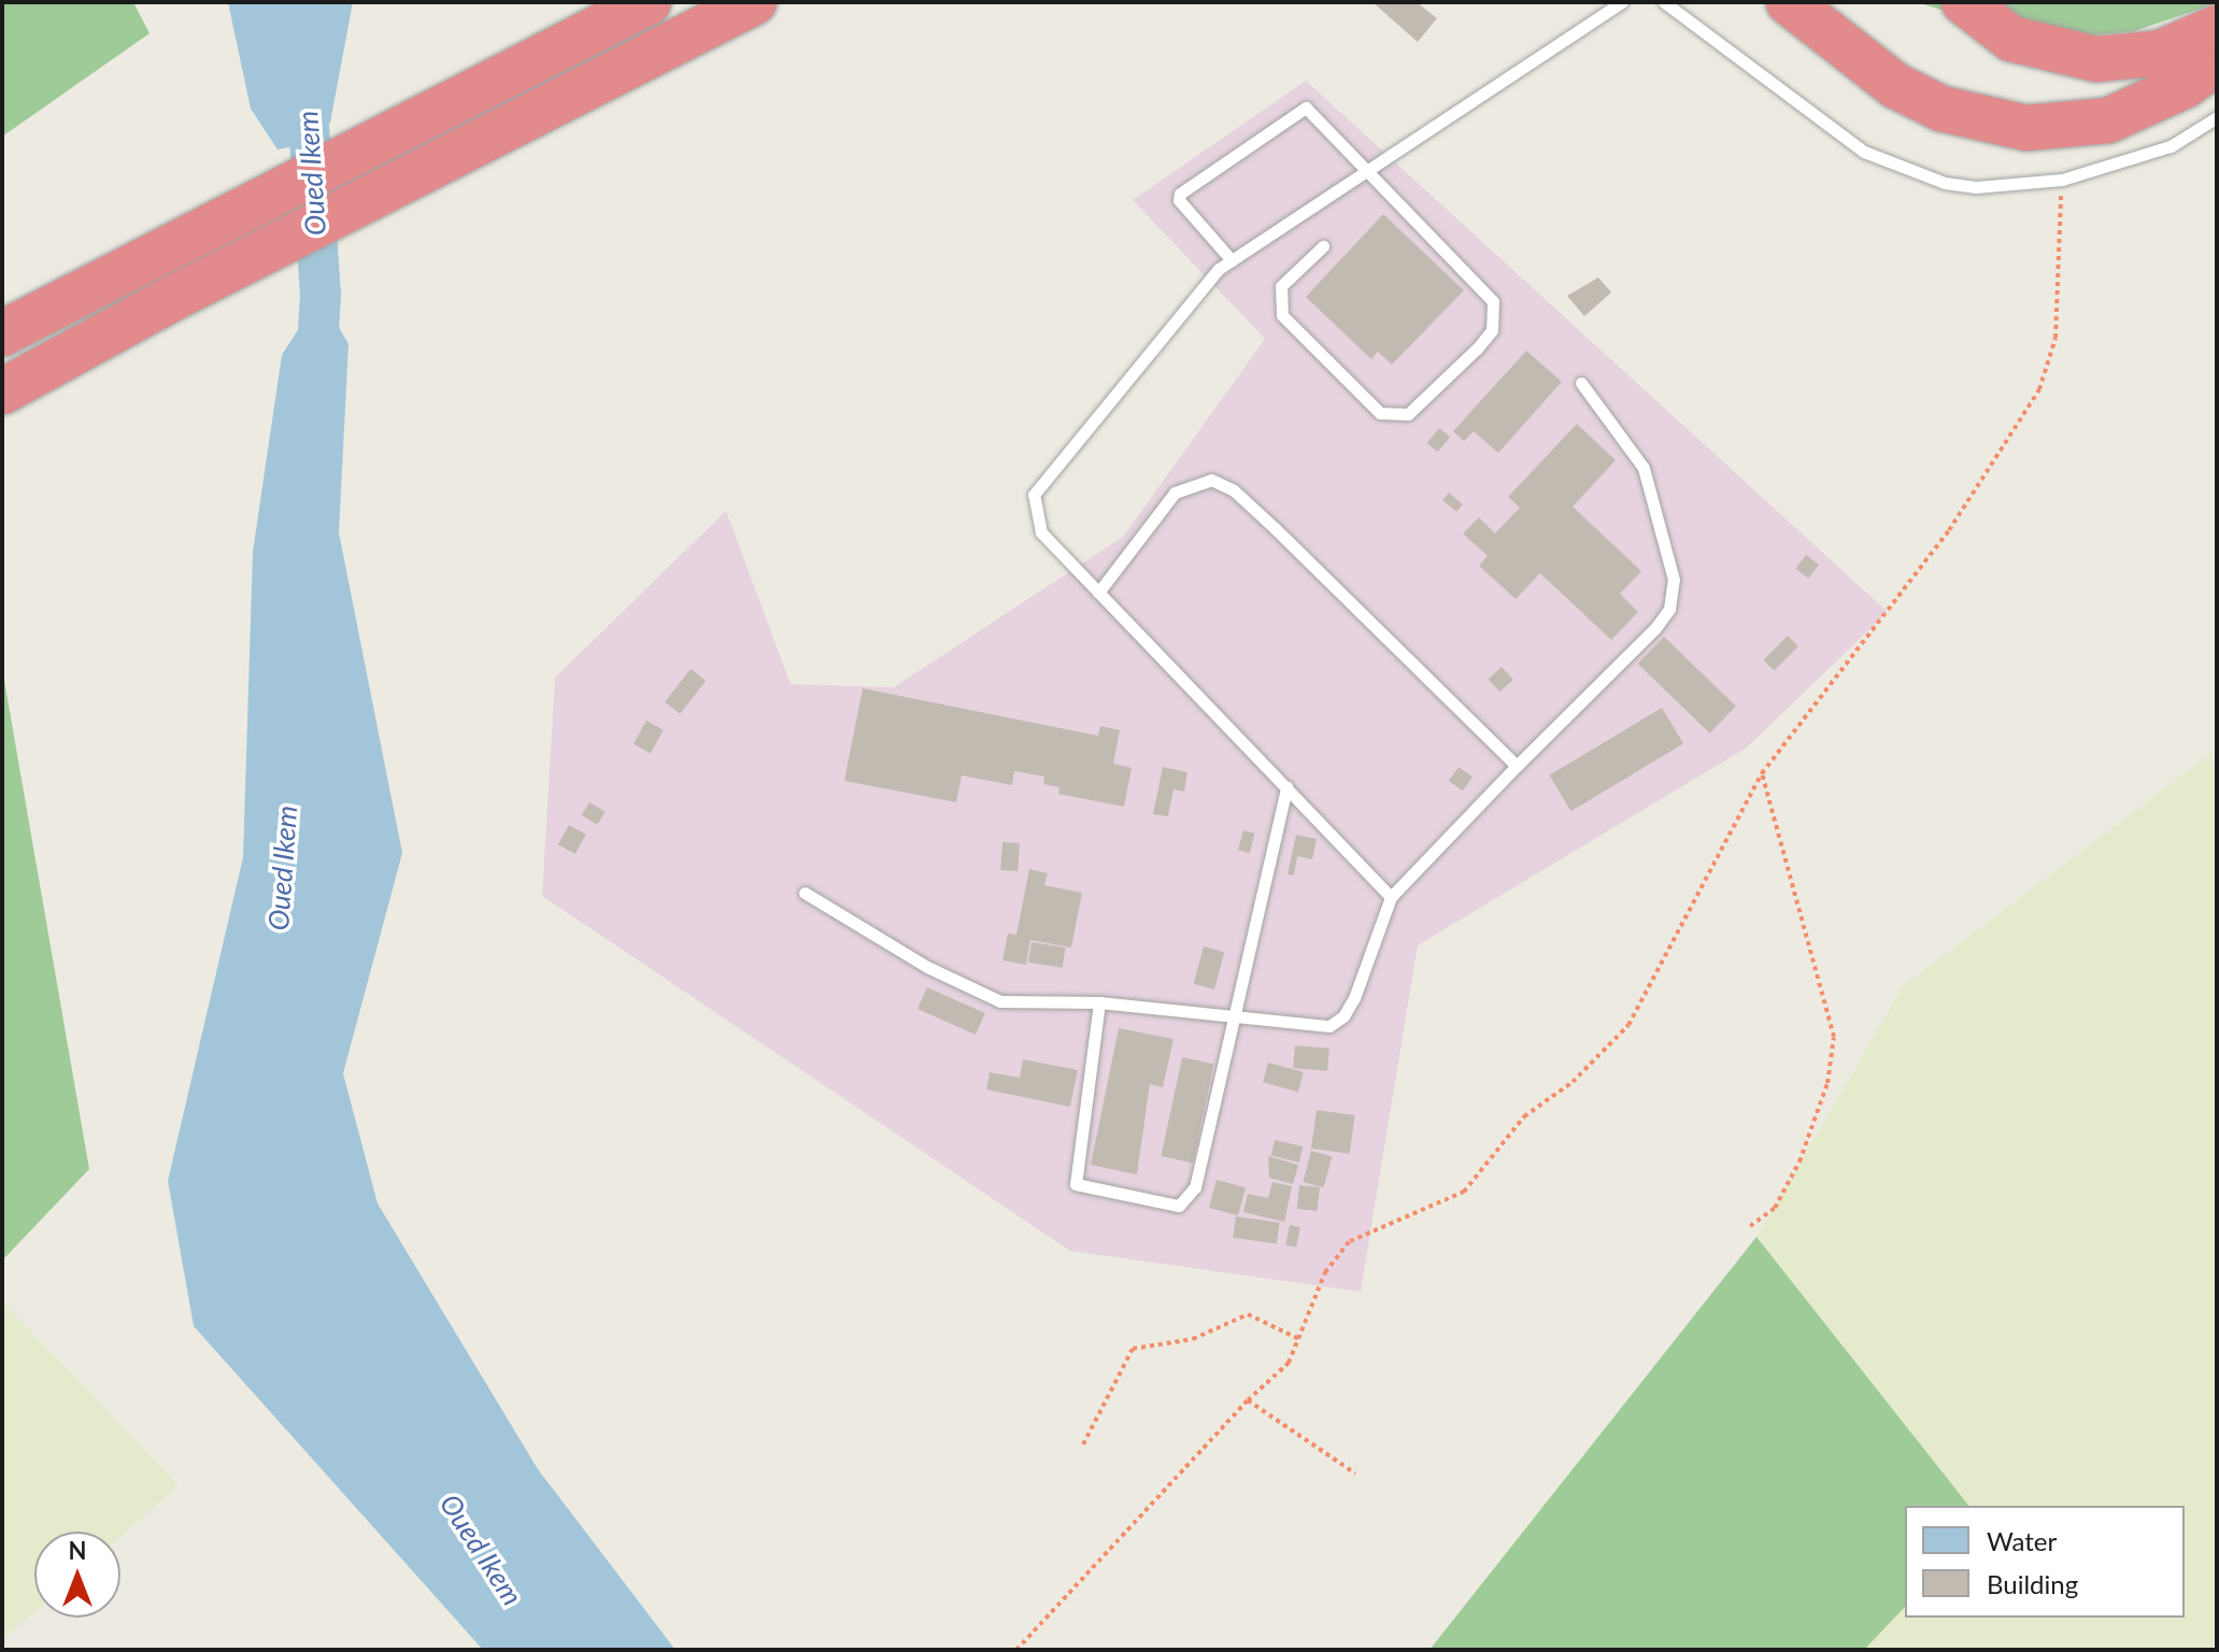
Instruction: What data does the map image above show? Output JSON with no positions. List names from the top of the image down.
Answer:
{
  "water": ["Oued Ikem"],
  "legend": ["Water", "Building"],
  "north": "top"
}
